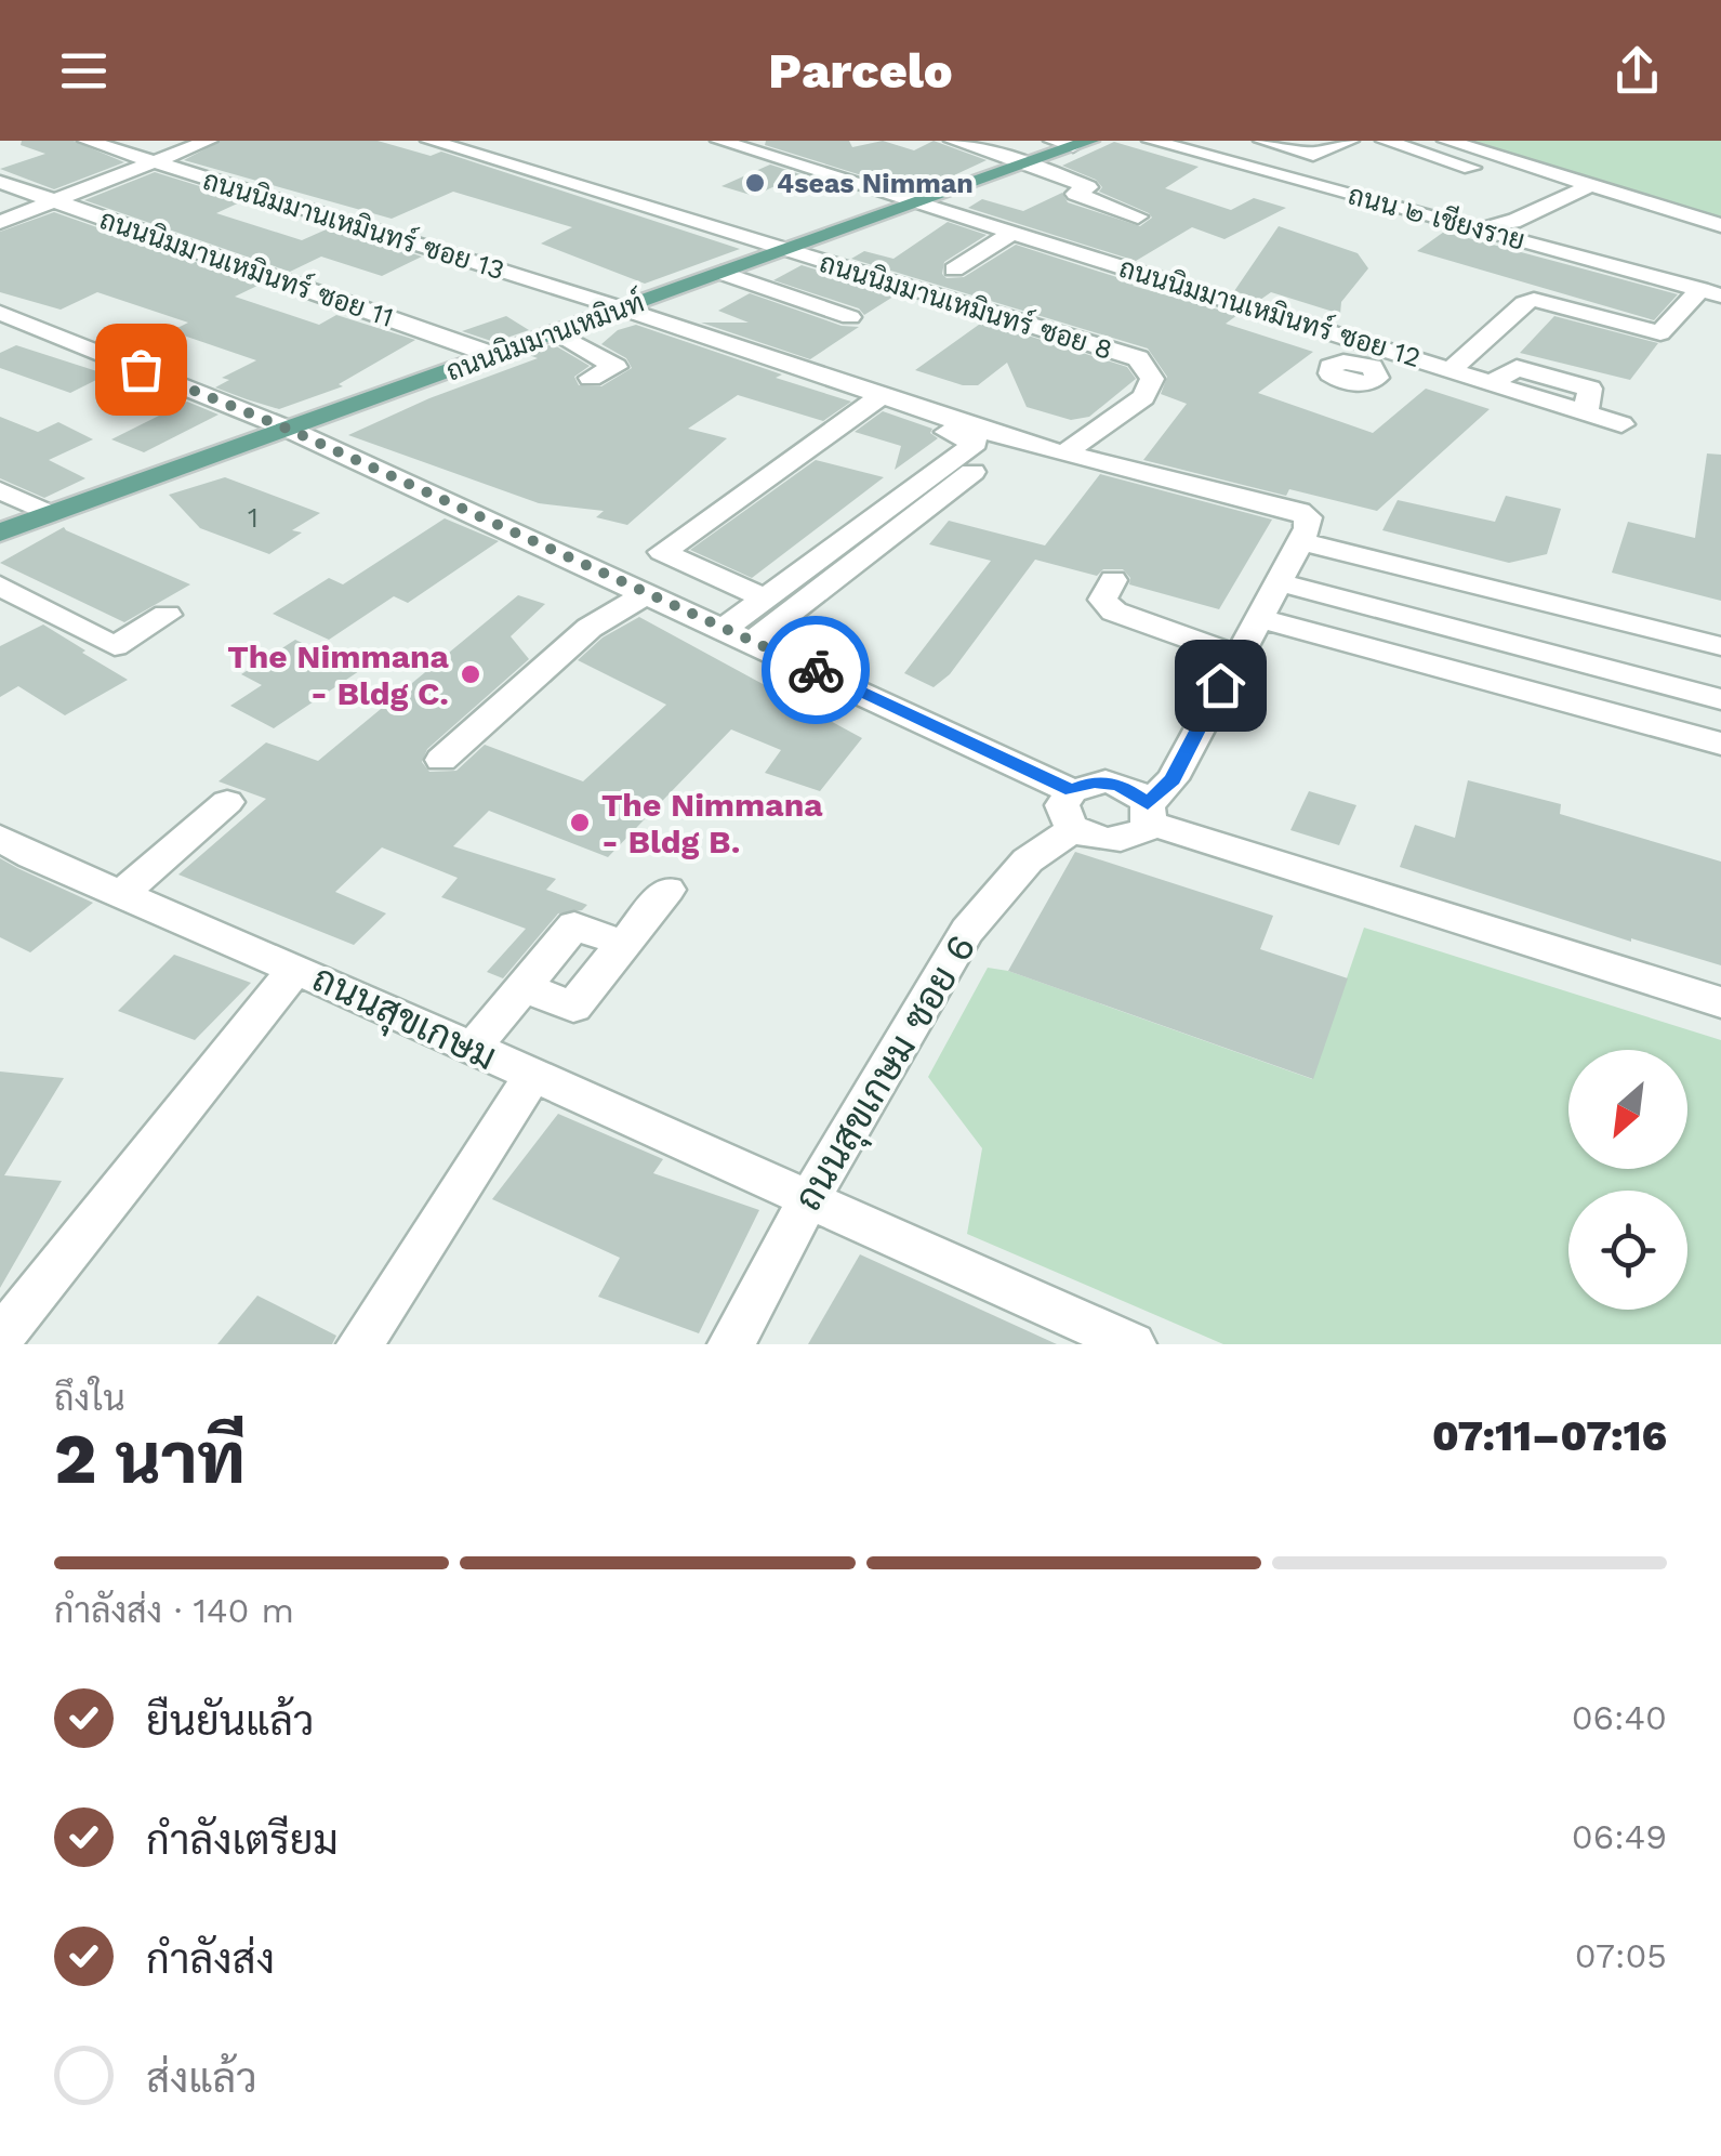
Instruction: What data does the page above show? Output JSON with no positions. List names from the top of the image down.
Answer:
{
  "streets": {
    "main road": ["ถนนนิมมานเหมินท์"],
    "street": [
      "ถนน ๒ เชียงราย",
      "ถนนนิมมานเหมินทร์ ซอย 13",
      "ถนนนิมมานเหมินทร์ ซอย 11",
      "ถนนนิมมานเหมินทร์ ซอย 8",
      "ถนนนิมมานเหมินทร์ ซอย 12",
      "ถนนสุขเกษม",
      "ถนนสุขเกษม ซอย 6"
    ]
  },
  "crossings": [
    ["ถนนนิมมานเหมินทร์ ซอย 13", "ถนนนิมมานเหมินท์"],
    ["ถนนนิมมานเหมินทร์ ซอย 11", "ถนนนิมมานเหมินท์"],
    ["ถนนนิมมานเหมินทร์ ซอย 8", "ถนนนิมมานเหมินท์"],
    ["ถนนนิมมานเหมินทร์ ซอย 12", "ถนนนิมมานเหมินท์"],
    ["ถนนสุขเกษม", "ถนนสุขเกษม ซอย 6"]
  ],
  "places": ["4seas Nimman", "The Nimmana - Bldg C.", "The Nimmana - Bldg B."],
  "house_numbers": ["1"],
  "north": "bottom left",
  "page": {
    "header": "Parcelo",
    "heading": ["2 นาที", "ถึงใน", "07:11–07:16"],
    "bar": "กำลังส่ง · 140 m",
    "list": [
      ["ยืนยันแล้ว", "06:40"],
      ["กำลังเตรียม", "06:49"],
      ["กำลังส่ง", "07:05"],
      "ส่งแล้ว"
    ]
  }
}
